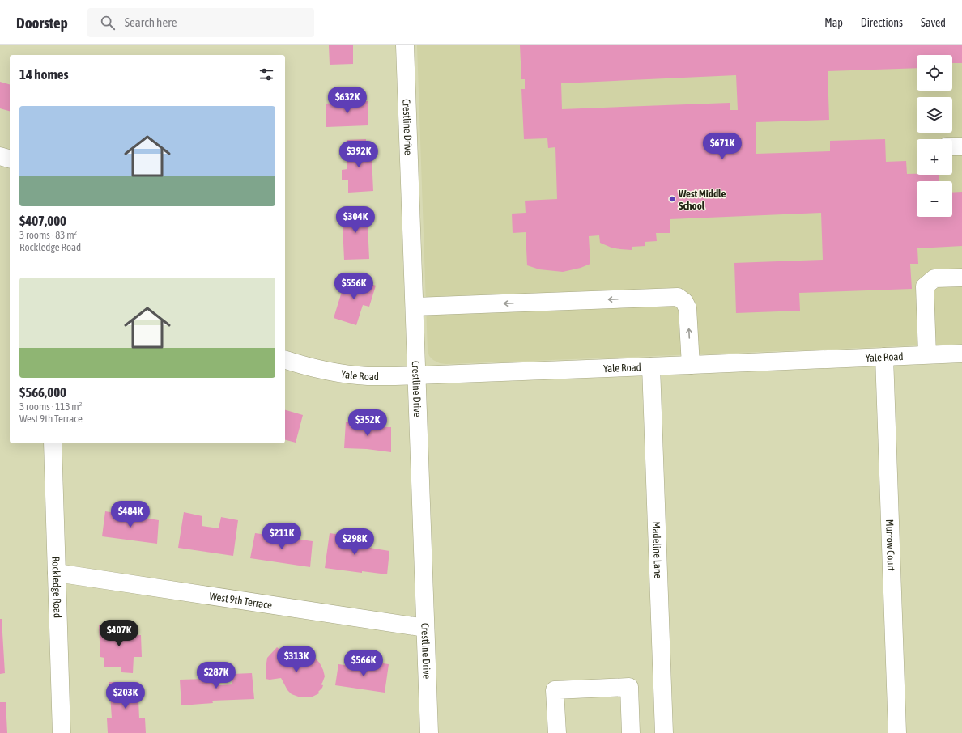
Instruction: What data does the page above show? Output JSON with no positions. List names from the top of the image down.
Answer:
{
  "streets": {
    "street": [
      "Crestline Drive",
      "Yale Road",
      "Murrow Court",
      "Madeline Lane",
      "Rockledge Road",
      "West 9th Terrace"
    ]
  },
  "crossings": [
    ["Crestline Drive", "Yale Road"],
    ["Crestline Drive", "West 9th Terrace"],
    ["Yale Road", "Murrow Court"],
    ["Yale Road", "Madeline Lane"],
    ["Rockledge Road", "West 9th Terrace"]
  ],
  "places": ["West Middle School"],
  "page": {
    "header": "Doorstep",
    "search": "Search here",
    "nav": ["Map", "Directions", "Saved"],
    "map_buttons": ["+", "−"],
    "heading": "14 homes",
    "price": [
      "$632K",
      "$671K",
      "$392K",
      "$304K",
      "$556K",
      "$352K",
      "$484K",
      "$211K",
      "$298K",
      "$407K",
      "$313K",
      "$566K",
      "$287K",
      "$203K"
    ],
    "list": [
      {
        "name": "$407,000",
        "note": "3 rooms · 83 m² · Rockledge Road"
      },
      {
        "name": "$566,000",
        "note": "3 rooms · 113 m² · West 9th Terrace"
      }
    ]
  }
}
